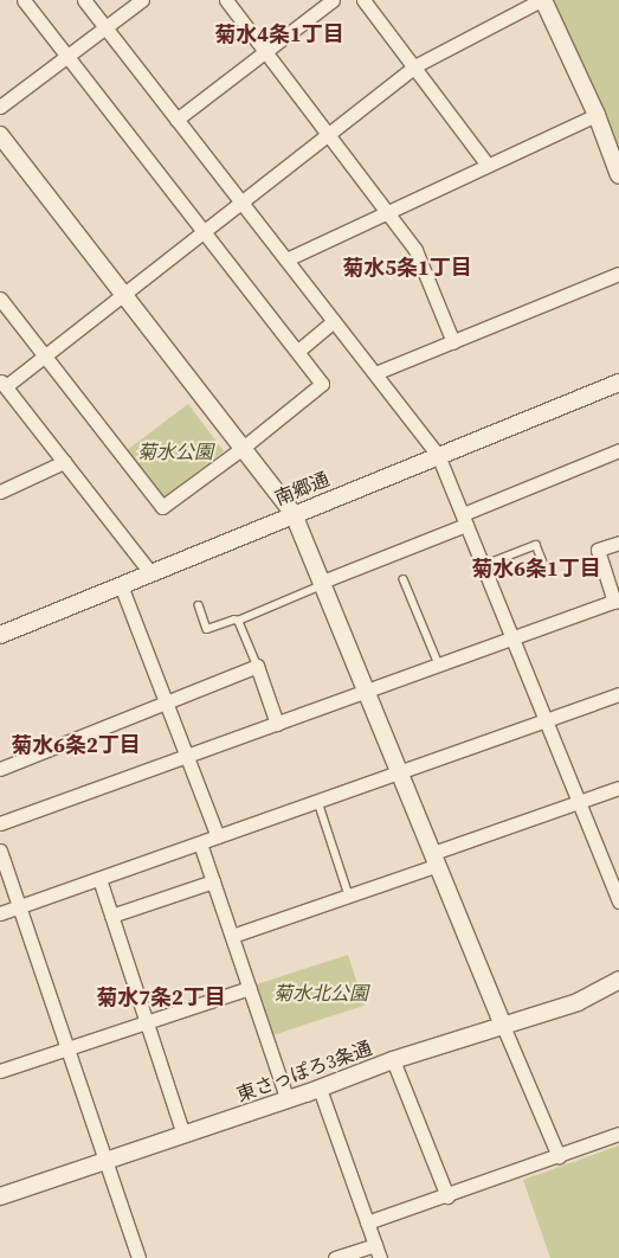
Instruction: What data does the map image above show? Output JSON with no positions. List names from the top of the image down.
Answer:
{
  "streets": {
    "street": ["南郷通", "東さっぽろ3条通"]
  },
  "districts": [
    "菊水4条1丁目",
    "菊水5条1丁目",
    "菊水6条1丁目",
    "菊水6条2丁目",
    "菊水7条2丁目"
  ],
  "parks": ["菊水公園", "菊水北公園"]
}
